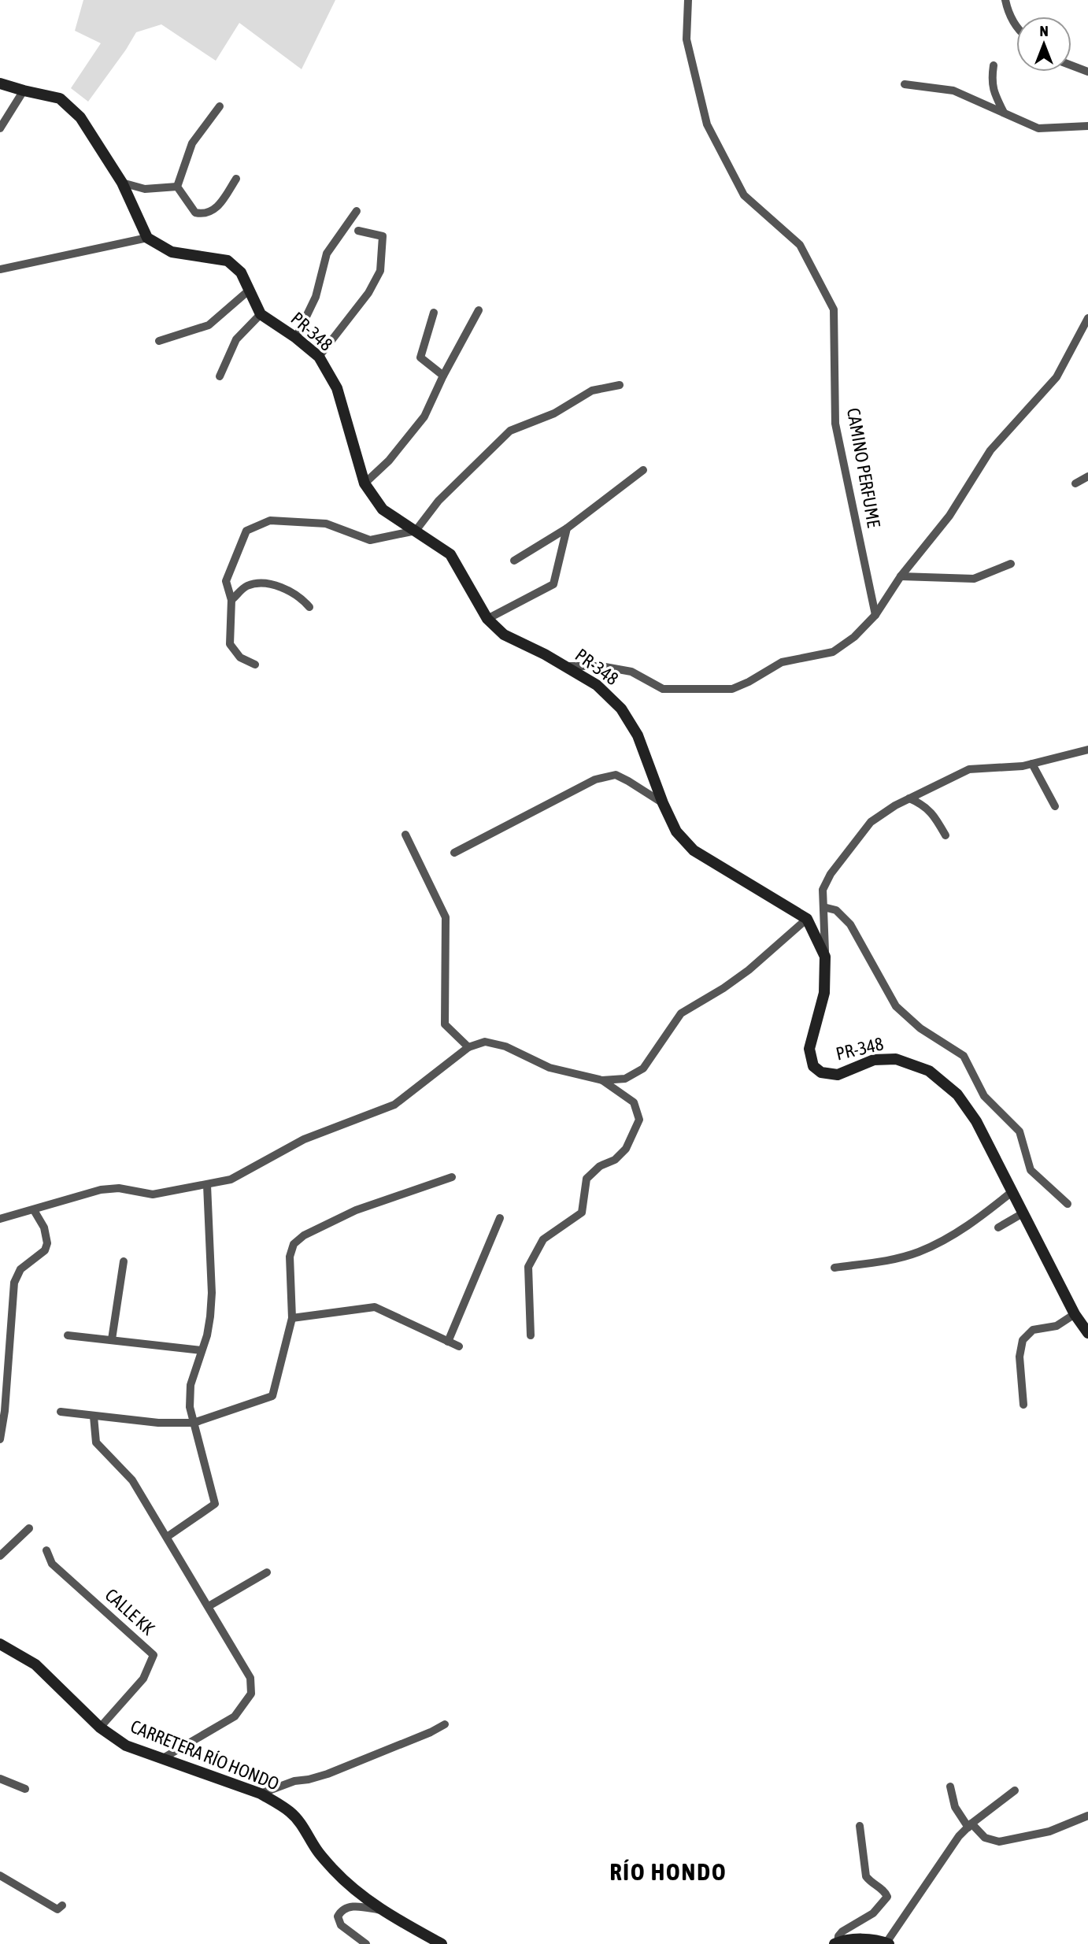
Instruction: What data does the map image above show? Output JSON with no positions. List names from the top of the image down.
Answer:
{
  "streets": {
    "street": [
      "PR-348",
      "CAMINO PERFUME",
      "CALLE KK",
      "CARRETERA RÍO HONDO"
    ]
  },
  "crossings": [
    ["CALLE KK", "CARRETERA RÍO HONDO"]
  ],
  "districts": ["RÍO HONDO"],
  "north": "top"
}
